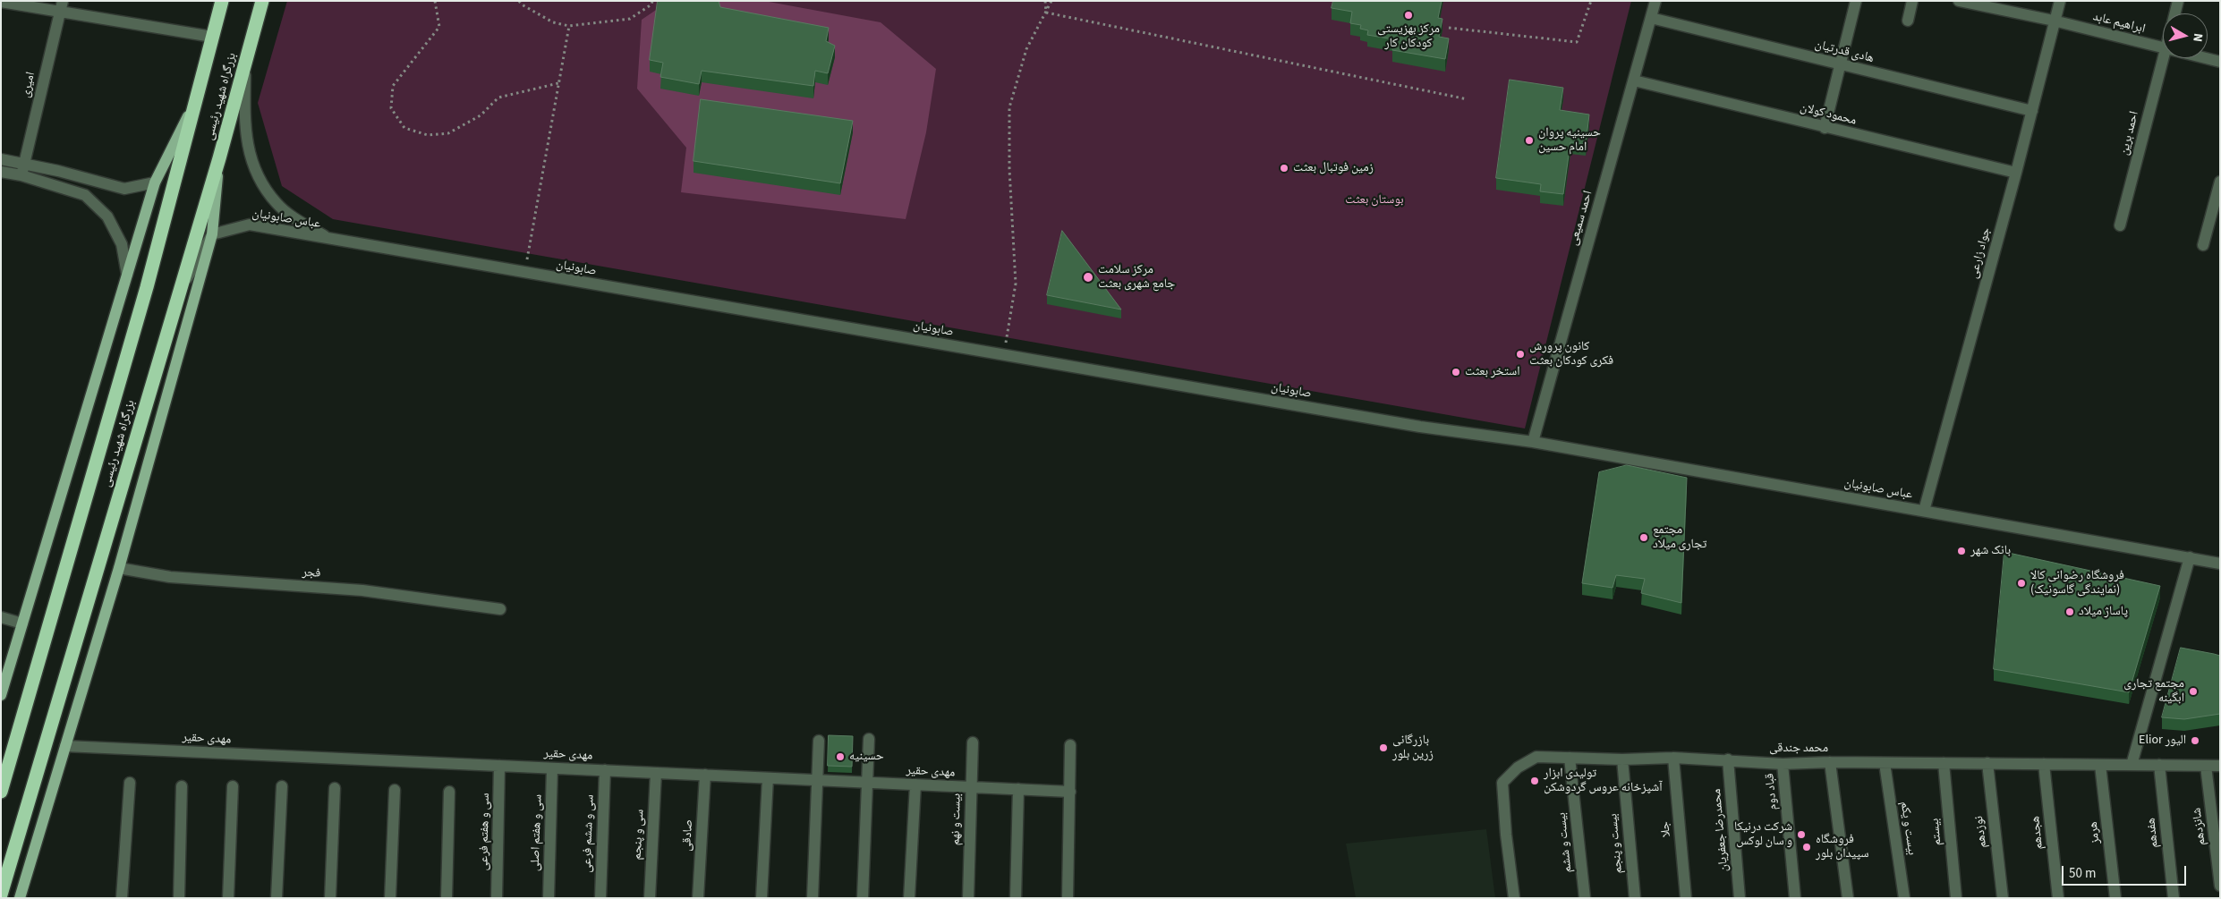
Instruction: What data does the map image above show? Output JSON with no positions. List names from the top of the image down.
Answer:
{
  "streets": {
    "highway": ["بزرگراه شهید رئیسی"],
    "street": [
      "ابراهیم عابد",
      "هادی قدرتیان",
      "امیری",
      "محمود کولان",
      "احمد برین",
      "احمد سمیعی",
      "عباس صابونیان",
      "جواد زارعی",
      "صابونیان",
      "فجر",
      "مهدی حقیر",
      "محمد جندقی",
      "قباد دوم",
      "بیست و نهم",
      "شانزدهم",
      "بیست و یکم",
      "جلا",
      "محمدرضا جعفریان",
      "سی و هفتم فرعی",
      "بیستم",
      "نوزدهم",
      "سی و هفتم اصلی",
      "هجدهم",
      "هرمز",
      "هفدهم",
      "سی و ششم فرعی",
      "سی و پنجم",
      "صادقی",
      "بیست و ششم",
      "بیست و پنجم"
    ]
  },
  "crossings": [
    ["ابراهیم عابد", "جواد زارعی"],
    ["هادی قدرتیان", "احمد سمیعی"],
    ["هادی قدرتیان", "جواد زارعی"],
    ["محمود کولان", "احمد سمیعی"],
    ["محمود کولان", "جواد زارعی"],
    ["احمد سمیعی", "عباس صابونیان"],
    ["احمد سمیعی", "صابونیان"],
    ["عباس صابونیان", "جواد زارعی"],
    ["عباس صابونیان", "صابونیان"],
    ["مهدی حقیر", "بیست و نهم"],
    ["مهدی حقیر", "سی و هفتم فرعی"],
    ["مهدی حقیر", "سی و هفتم اصلی"],
    ["مهدی حقیر", "سی و ششم فرعی"],
    ["مهدی حقیر", "سی و پنجم"],
    ["مهدی حقیر", "صادقی"],
    ["محمد جندقی", "قباد دوم"],
    ["محمد جندقی", "شانزدهم"],
    ["محمد جندقی", "بیست و یکم"],
    ["محمد جندقی", "جلا"],
    ["محمد جندقی", "محمدرضا جعفریان"],
    ["محمد جندقی", "بیستم"],
    ["محمد جندقی", "نوزدهم"],
    ["محمد جندقی", "هجدهم"],
    ["محمد جندقی", "هرمز"],
    ["محمد جندقی", "هفدهم"],
    ["محمد جندقی", "بیست و ششم"],
    ["محمد جندقی", "بیست و پنجم"]
  ],
  "parks": ["بوستان بعثت"],
  "places": [
    "مرکز بهزیستی کودکان کار",
    "حسینیه پروان امام حسین",
    "زمین فوتبال بعثت",
    "مرکز سلامت جامع شهری بعثت",
    "کانون پرورش فکری کودکان بعثت",
    "استخر بعثت",
    "مجتمع تجاری میلاد",
    "بانک شهر",
    "فروشگاه رضوانی کالا (نمایندگی گاسونیک)",
    "پاساژ میلاد",
    "مجتمع تجاری ابگینه",
    "Elior الیور",
    "بازرگانی زرین بلور",
    "حسینیه",
    "تولیدی ابزار آشپزخانه عروس گردوشکن",
    "شرکت درنیکا و سان لوکس",
    "فروشگاه سپیدان بلور"
  ],
  "scale_bar": "50 m",
  "north": "right"
}
